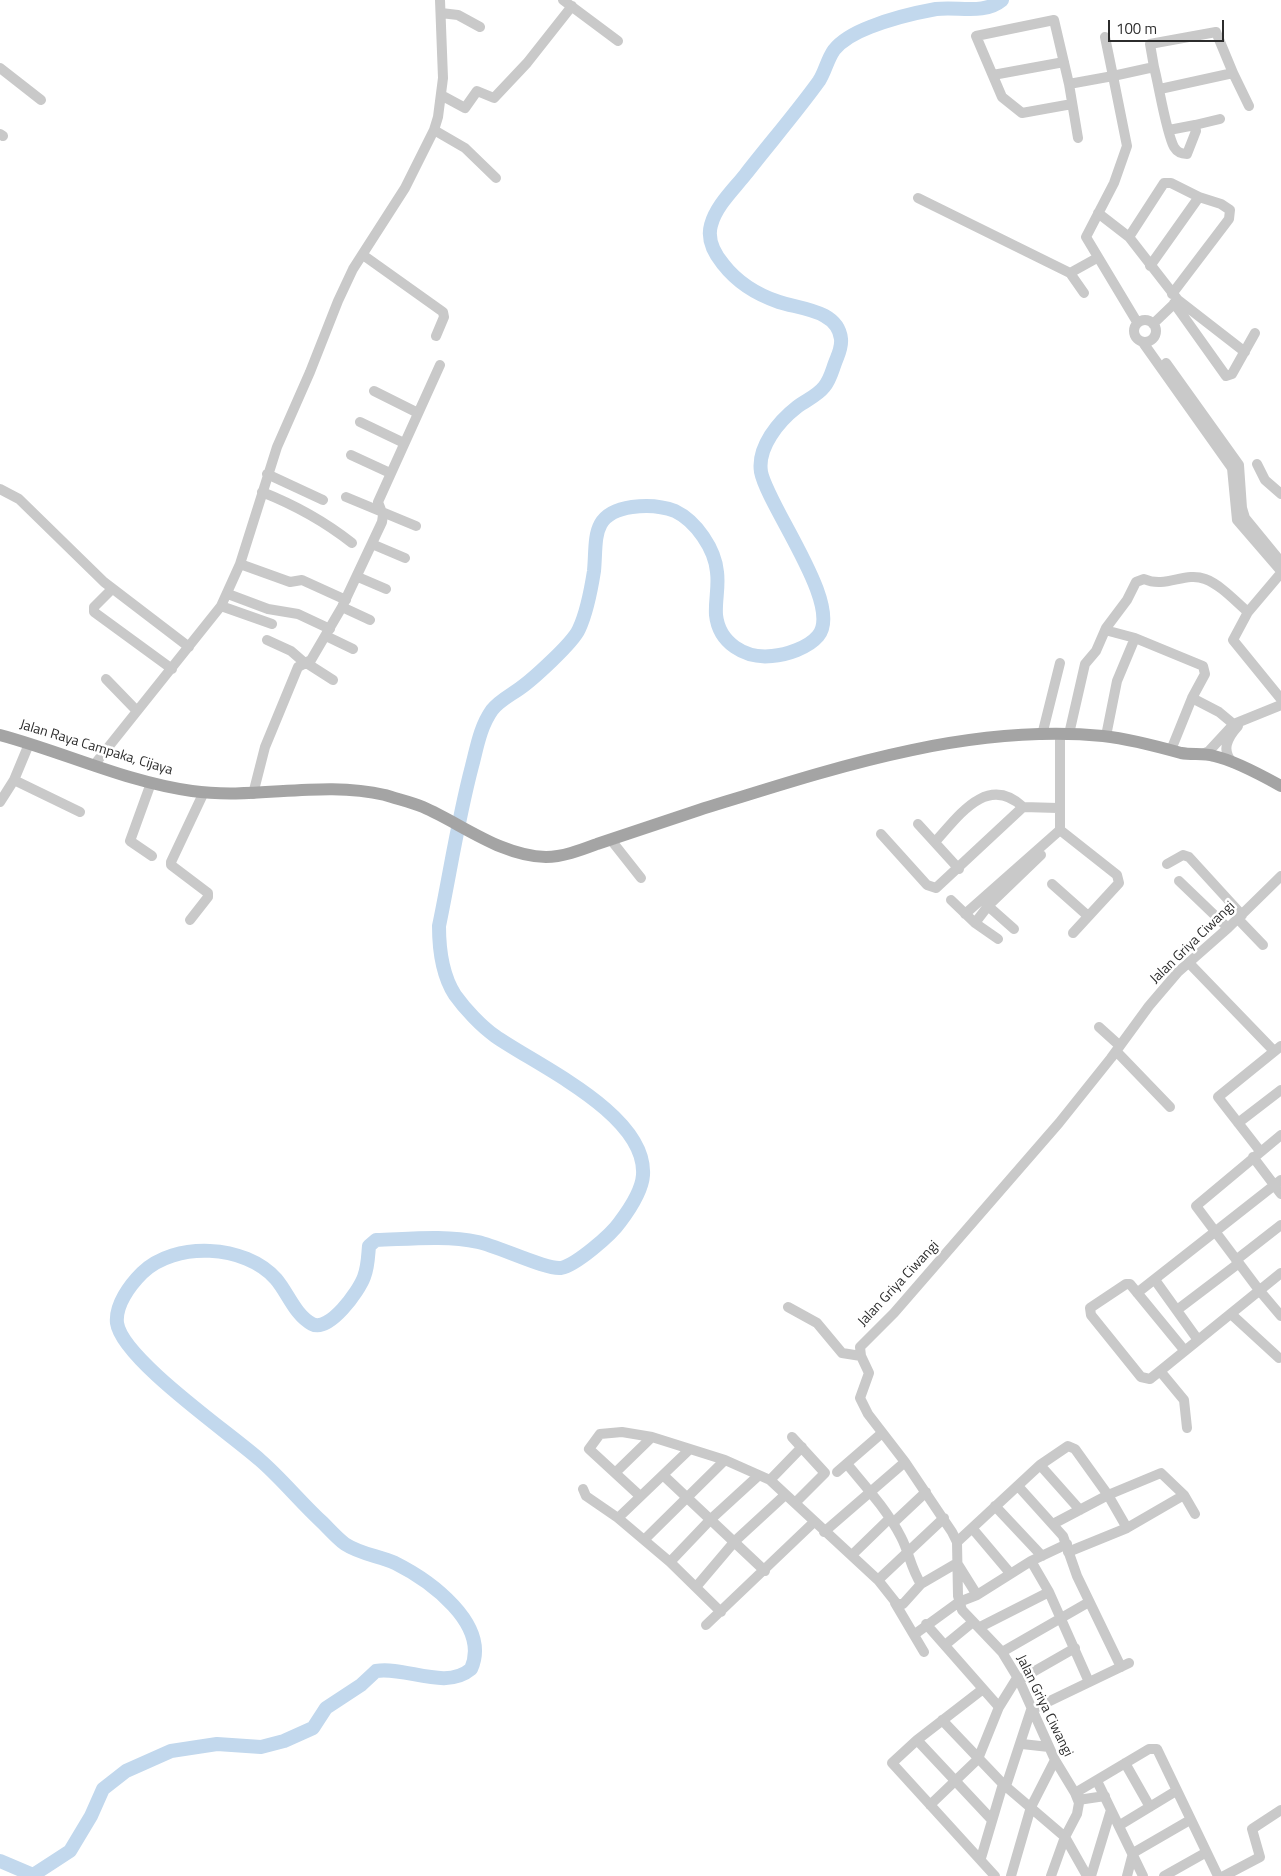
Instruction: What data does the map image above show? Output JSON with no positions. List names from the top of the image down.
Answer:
{
  "streets": {
    "main road": ["Jalan Raya Campaka, Cijaya"],
    "street": ["Jalan Griya Ciwangi"]
  },
  "scale_bar": "100 m"
}
